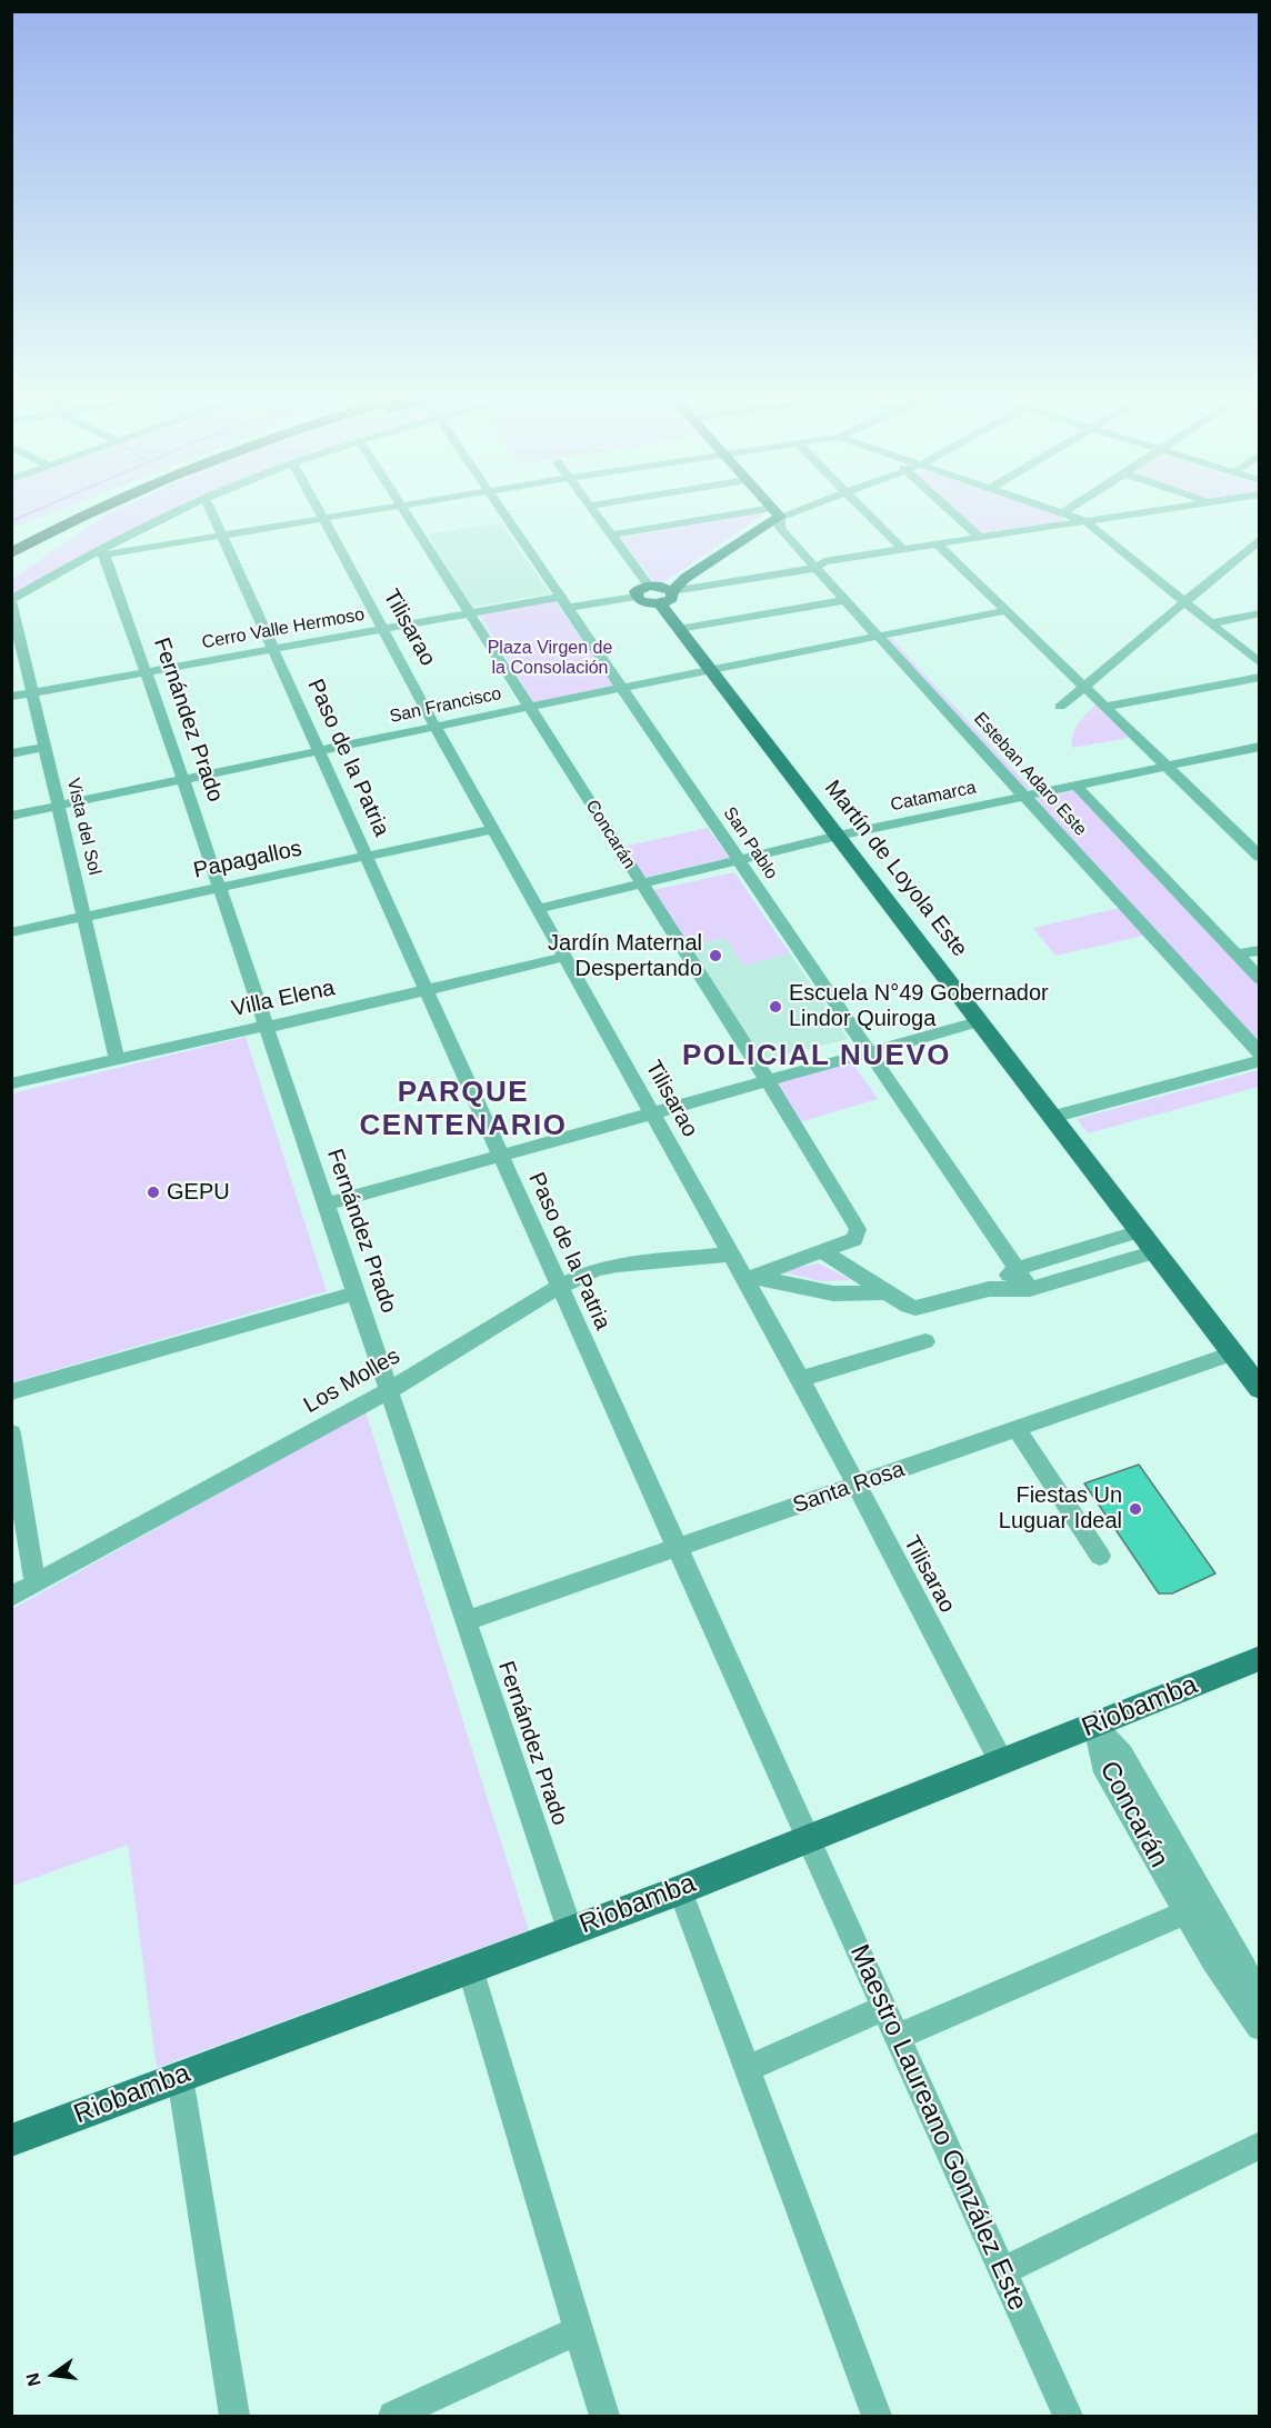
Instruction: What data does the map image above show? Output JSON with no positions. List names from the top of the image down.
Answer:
{
  "streets": {
    "main road": ["Esteban Adaro Este", "Martín de Loyola Este", "Riobamba"],
    "street": [
      "Tilisarao",
      "Cerro Valle Hermoso",
      "San Francisco",
      "Fernández Prado",
      "Paso de la Patria",
      "Catamarca",
      "Vista del Sol",
      "Concarán",
      "San Pablo",
      "Papagallos",
      "Villa Elena",
      "Los Molles",
      "Santa Rosa",
      "Maestro Laureano González Este"
    ]
  },
  "crossings": [
    ["Tilisarao", "Cerro Valle Hermoso"],
    ["Tilisarao", "San Francisco"],
    ["Tilisarao", "Catamarca"],
    ["Tilisarao", "Papagallos"],
    ["Tilisarao", "Villa Elena"],
    ["Tilisarao", "Los Molles"],
    ["Tilisarao", "Santa Rosa"],
    ["Tilisarao", "Riobamba"],
    ["Cerro Valle Hermoso", "Fernández Prado"],
    ["Cerro Valle Hermoso", "Paso de la Patria"],
    ["Cerro Valle Hermoso", "Vista del Sol"],
    ["Cerro Valle Hermoso", "Concarán"],
    ["Cerro Valle Hermoso", "San Pablo"],
    ["San Francisco", "Fernández Prado"],
    ["San Francisco", "Paso de la Patria"],
    ["San Francisco", "Esteban Adaro Este"],
    ["San Francisco", "Vista del Sol"],
    ["San Francisco", "Concarán"],
    ["San Francisco", "San Pablo"],
    ["San Francisco", "Martín de Loyola Este"],
    ["Fernández Prado", "Papagallos"],
    ["Fernández Prado", "Villa Elena"],
    ["Fernández Prado", "Los Molles"],
    ["Fernández Prado", "Santa Rosa"],
    ["Fernández Prado", "Riobamba"],
    ["Paso de la Patria", "Papagallos"],
    ["Paso de la Patria", "Villa Elena"],
    ["Paso de la Patria", "Los Molles"],
    ["Paso de la Patria", "Santa Rosa"],
    ["Paso de la Patria", "Riobamba"],
    ["Paso de la Patria", "Maestro Laureano González Este"],
    ["Esteban Adaro Este", "Catamarca"],
    ["Catamarca", "Concarán"],
    ["Catamarca", "San Pablo"],
    ["Catamarca", "Martín de Loyola Este"],
    ["Vista del Sol", "Papagallos"],
    ["Vista del Sol", "Villa Elena"],
    ["Concarán", "Riobamba"],
    ["Martín de Loyola Este", "Santa Rosa"],
    ["Riobamba", "Maestro Laureano González Este"]
  ],
  "districts": ["POLICIAL NUEVO", "PARQUE CENTENARIO"],
  "parks": ["Plaza Virgen de la Consolación"],
  "places": [
    "Jardín Maternal Despertando",
    "Escuela N°49 Gobernador Lindor Quiroga",
    "GEPU",
    "Fiestas Un Luguar Ideal"
  ],
  "north": "left"
}
